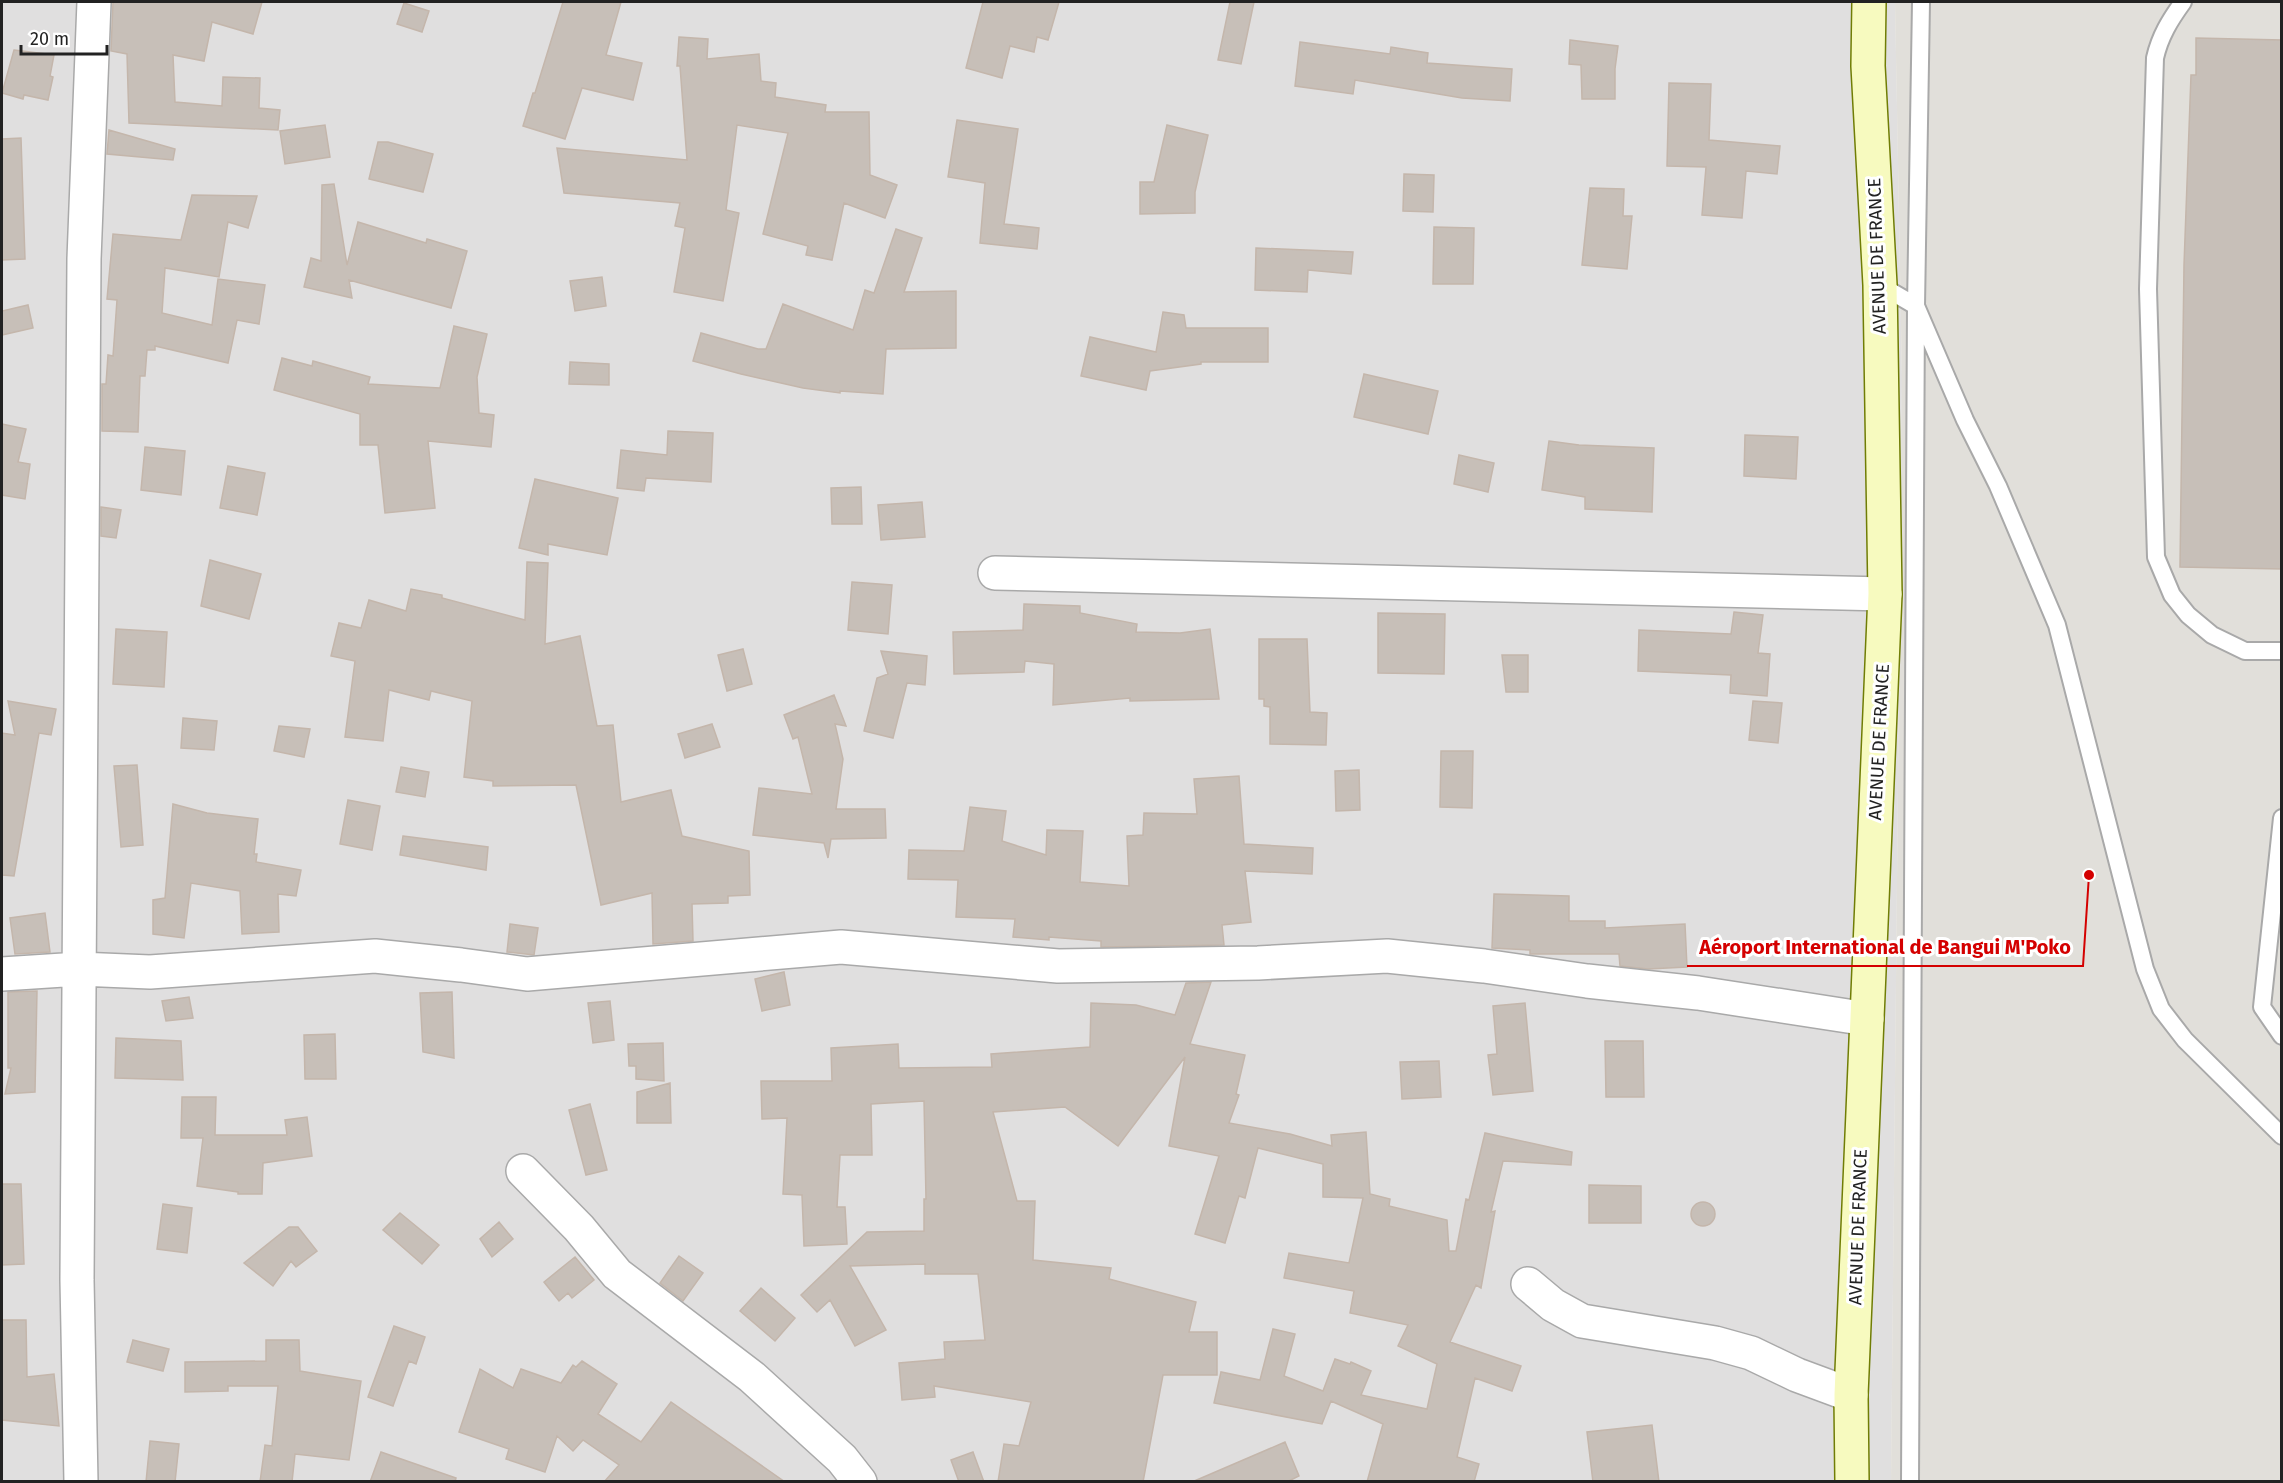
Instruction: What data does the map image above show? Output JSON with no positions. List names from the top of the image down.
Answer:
{
  "streets": {
    "street": ["AVENUE DE FRANCE"]
  },
  "places": ["Aéroport International de Bangui M'Poko"],
  "scale_bar": "20 m"
}
